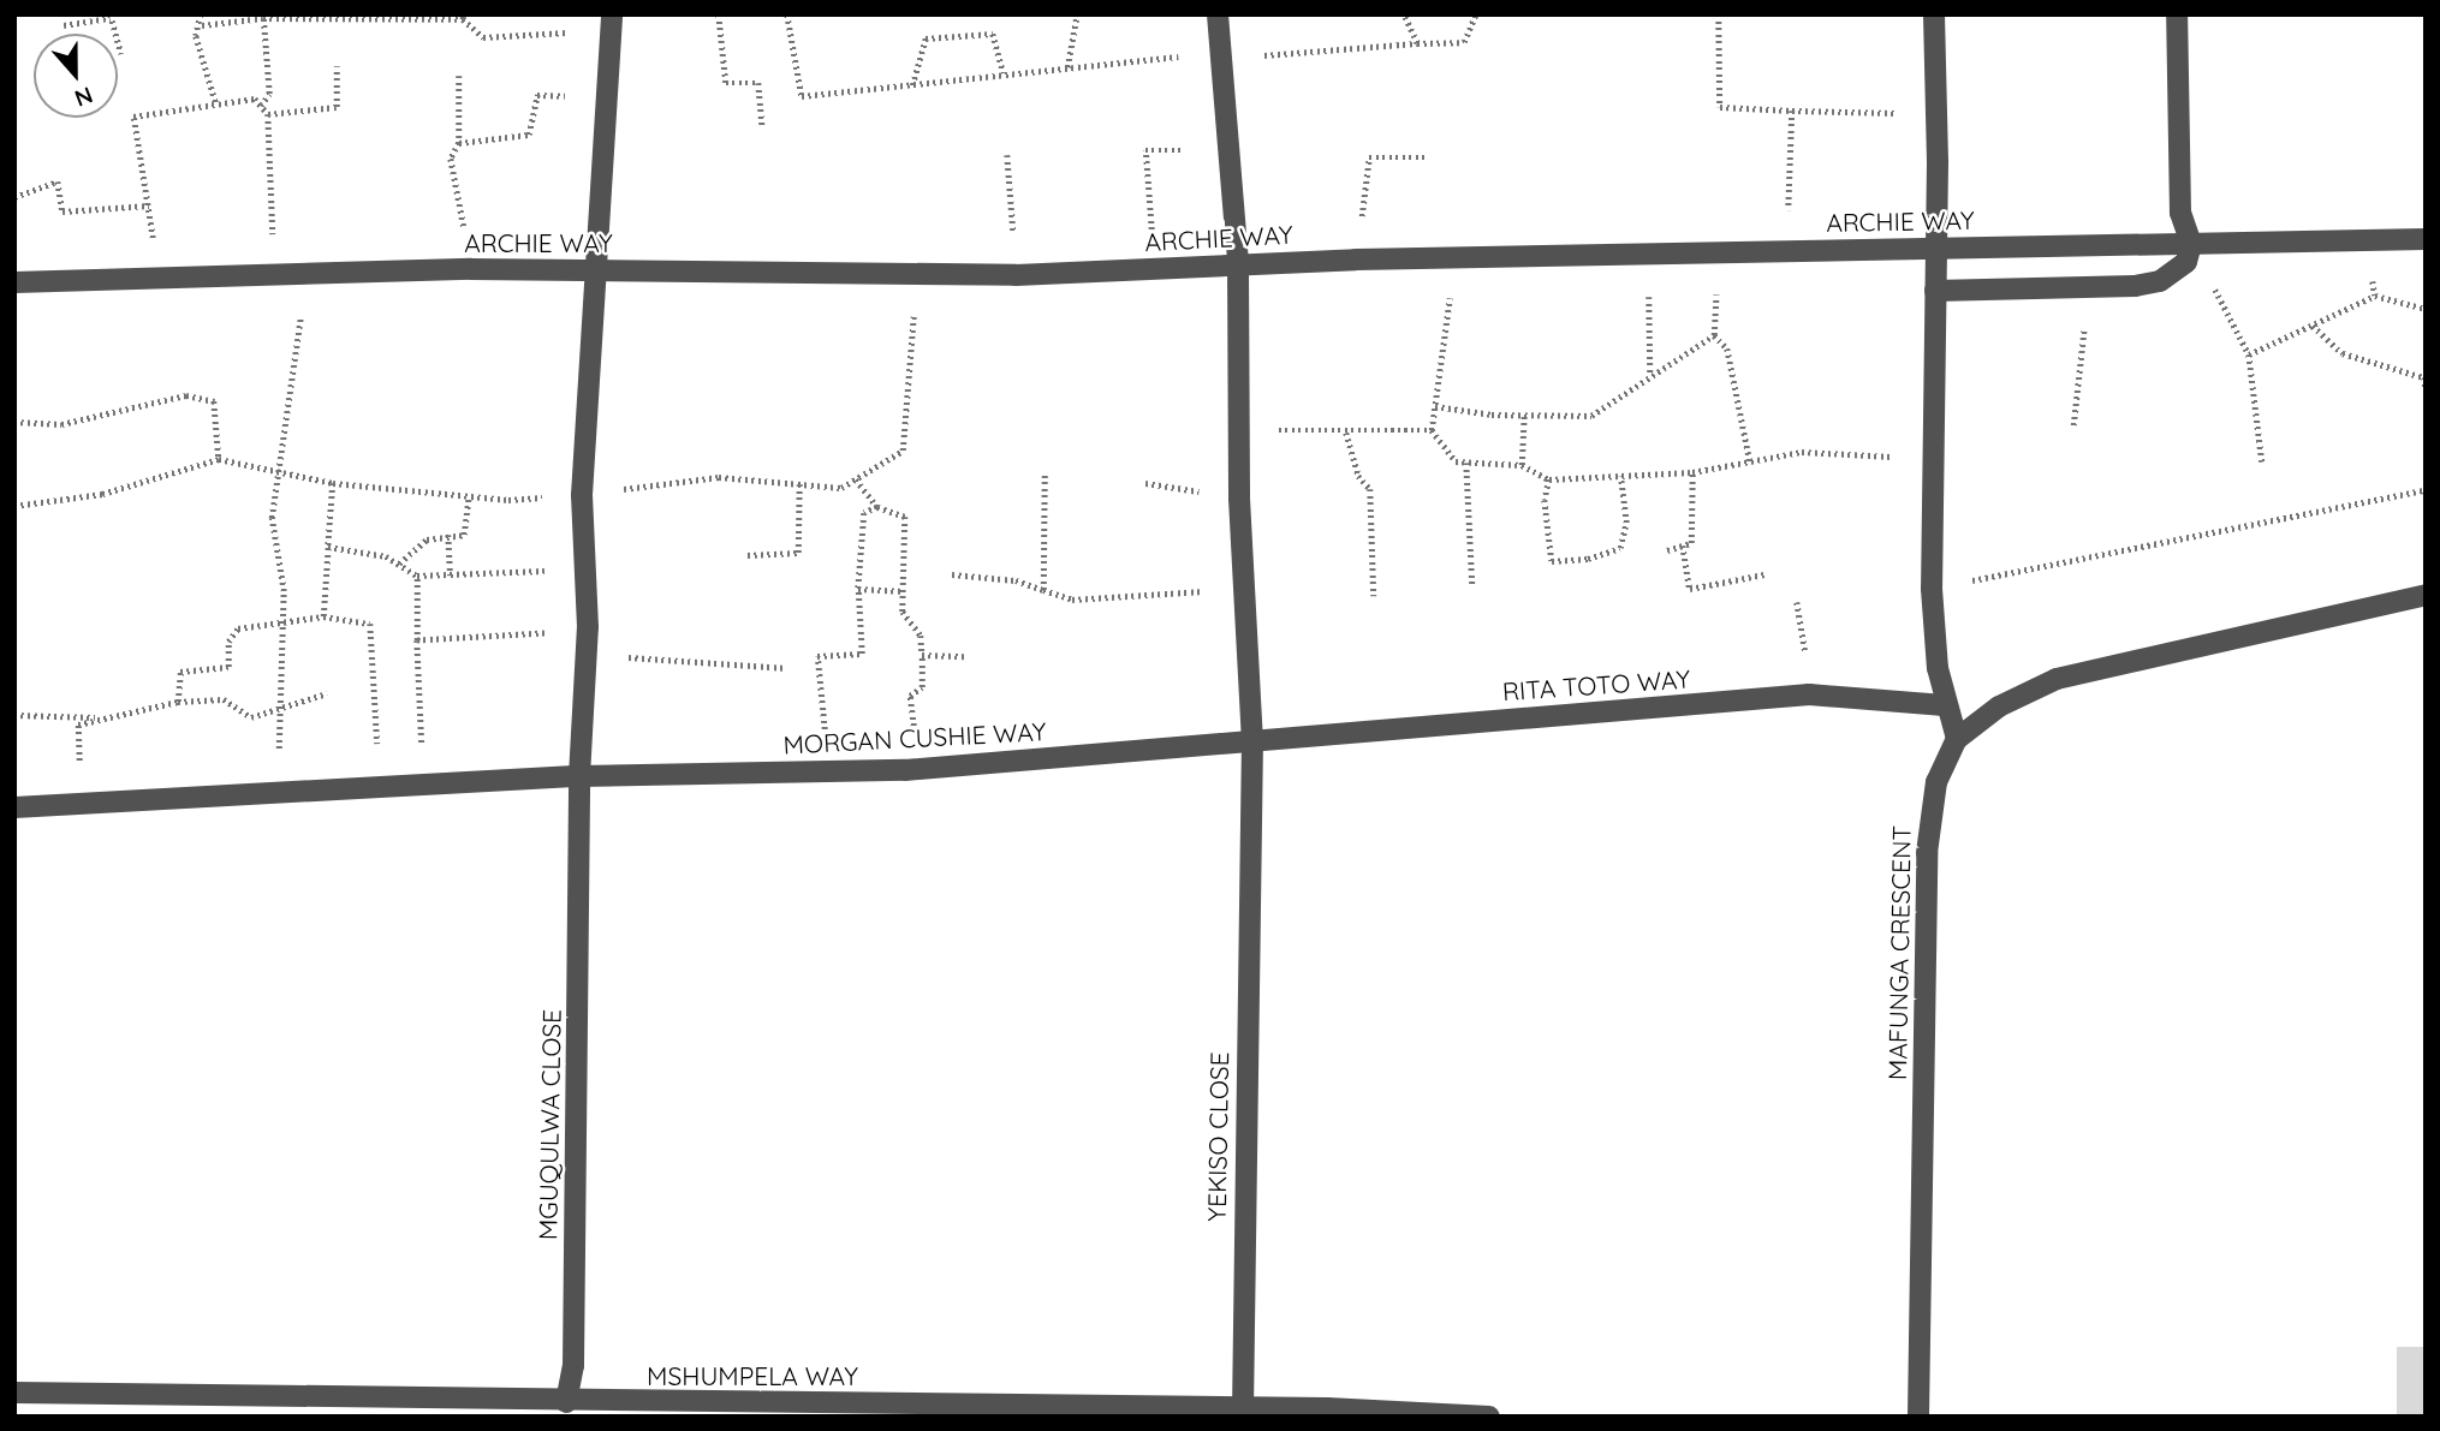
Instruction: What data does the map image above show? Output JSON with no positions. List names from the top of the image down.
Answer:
{
  "streets": {
    "street": [
      "ARCHIE WAY",
      "RITA TOTO WAY",
      "MORGAN CUSHIE WAY",
      "MAFUNGA CRESCENT",
      "MGUQULWA CLOSE",
      "YEKISO CLOSE",
      "MSHUMPELA WAY"
    ]
  },
  "crossings": [
    ["ARCHIE WAY", "MGUQULWA CLOSE"],
    ["ARCHIE WAY", "YEKISO CLOSE"],
    ["RITA TOTO WAY", "MORGAN CUSHIE WAY"],
    ["RITA TOTO WAY", "YEKISO CLOSE"],
    ["MORGAN CUSHIE WAY", "MGUQULWA CLOSE"],
    ["MORGAN CUSHIE WAY", "YEKISO CLOSE"],
    ["MGUQULWA CLOSE", "MSHUMPELA WAY"],
    ["YEKISO CLOSE", "MSHUMPELA WAY"]
  ],
  "north": "bottom"
}
